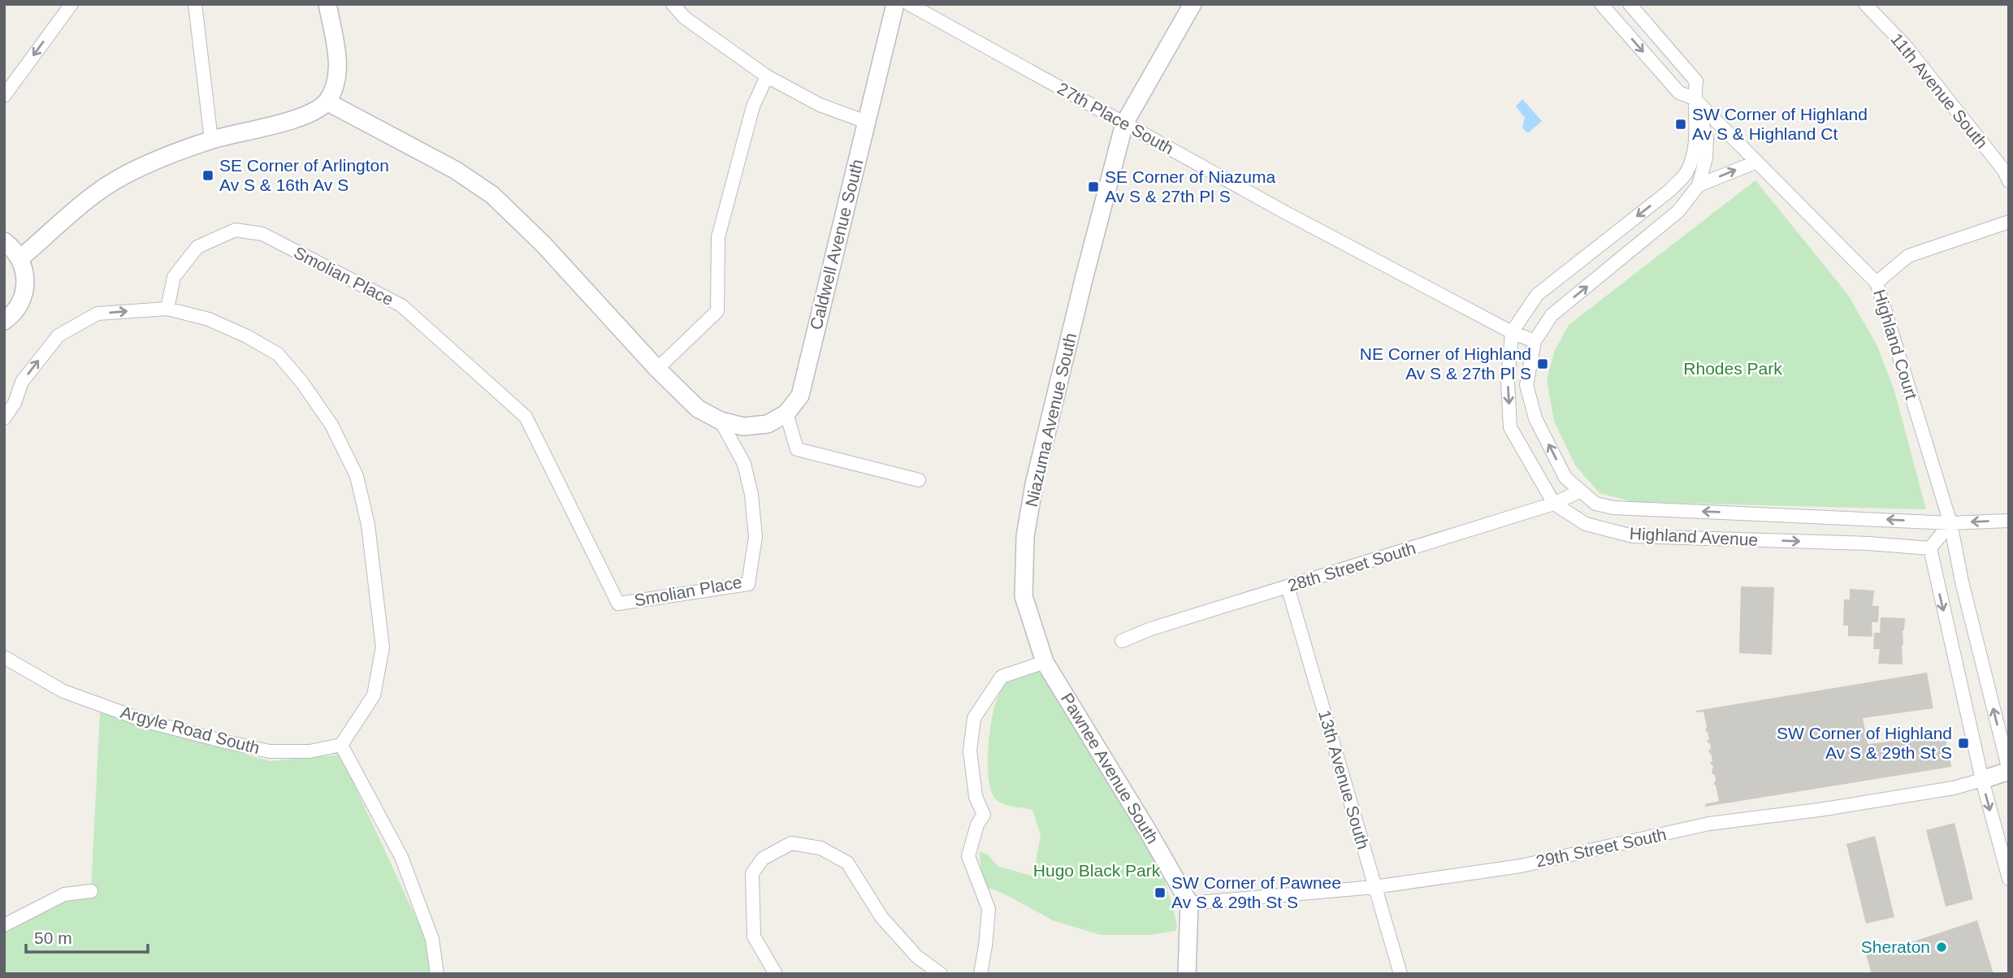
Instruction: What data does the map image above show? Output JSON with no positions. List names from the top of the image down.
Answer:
{
  "streets": {
    "street": [
      "11th Avenue South",
      "27th Place South",
      "Caldwell Avenue South",
      "Smolian Place",
      "Highland Court",
      "Niazuma Avenue South",
      "Highland Avenue",
      "28th Street South",
      "Argyle Road South",
      "Pawnee Avenue South",
      "13th Avenue South",
      "29th Street South"
    ]
  },
  "crossings": [
    ["27th Place South", "Niazuma Avenue South"],
    ["27th Place South", "Highland Avenue"],
    ["Highland Court", "Highland Avenue"],
    ["Niazuma Avenue South", "Pawnee Avenue South"],
    ["Highland Avenue", "28th Street South"],
    ["28th Street South", "13th Avenue South"],
    ["Pawnee Avenue South", "29th Street South"],
    ["13th Avenue South", "29th Street South"]
  ],
  "parks": ["Rhodes Park", "Hugo Black Park"],
  "places": {
    "transit": [
      "SW Corner of Highland Av S & Highland Ct",
      "SE Corner of Arlington Av S & 16th Av S",
      "SE Corner of Niazuma Av S & 27th Pl S",
      "NE Corner of Highland Av S & 27th Pl S",
      "SW Corner of Highland Av S & 29th St S",
      "SW Corner of Pawnee Av S & 29th St S"
    ],
    "other": ["Sheraton"]
  },
  "scale_bar": "50 m"
}
